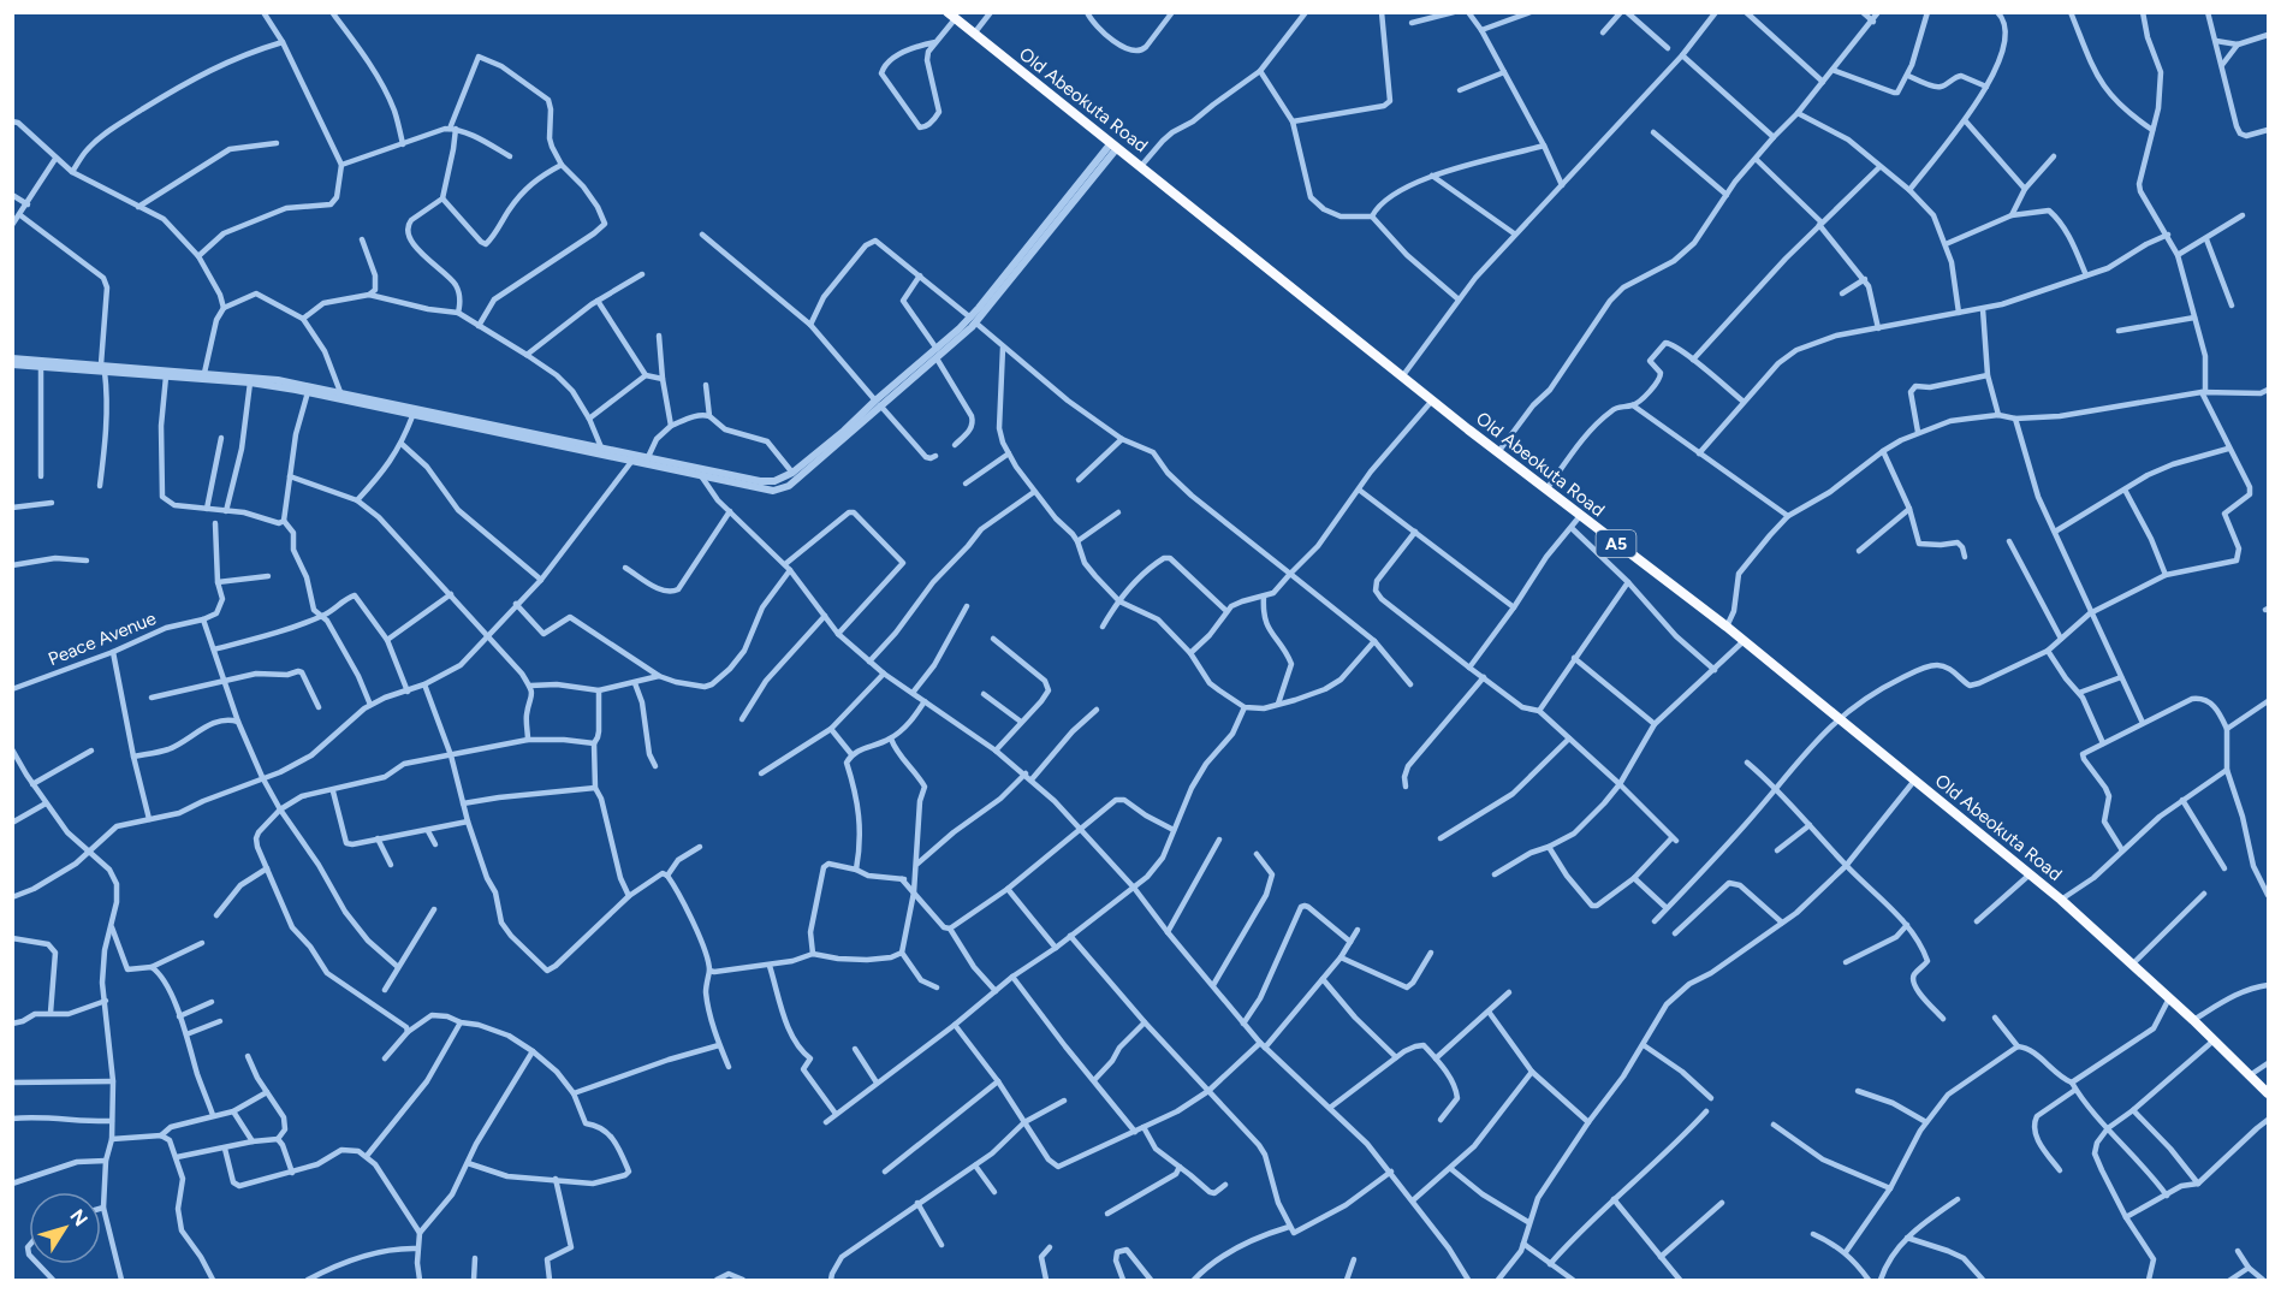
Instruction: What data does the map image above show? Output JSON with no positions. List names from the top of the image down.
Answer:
{
  "streets": {
    "highway": ["Old Abeokuta Road", "A5"],
    "street": ["Peace Avenue"]
  },
  "north": "top right"
}
